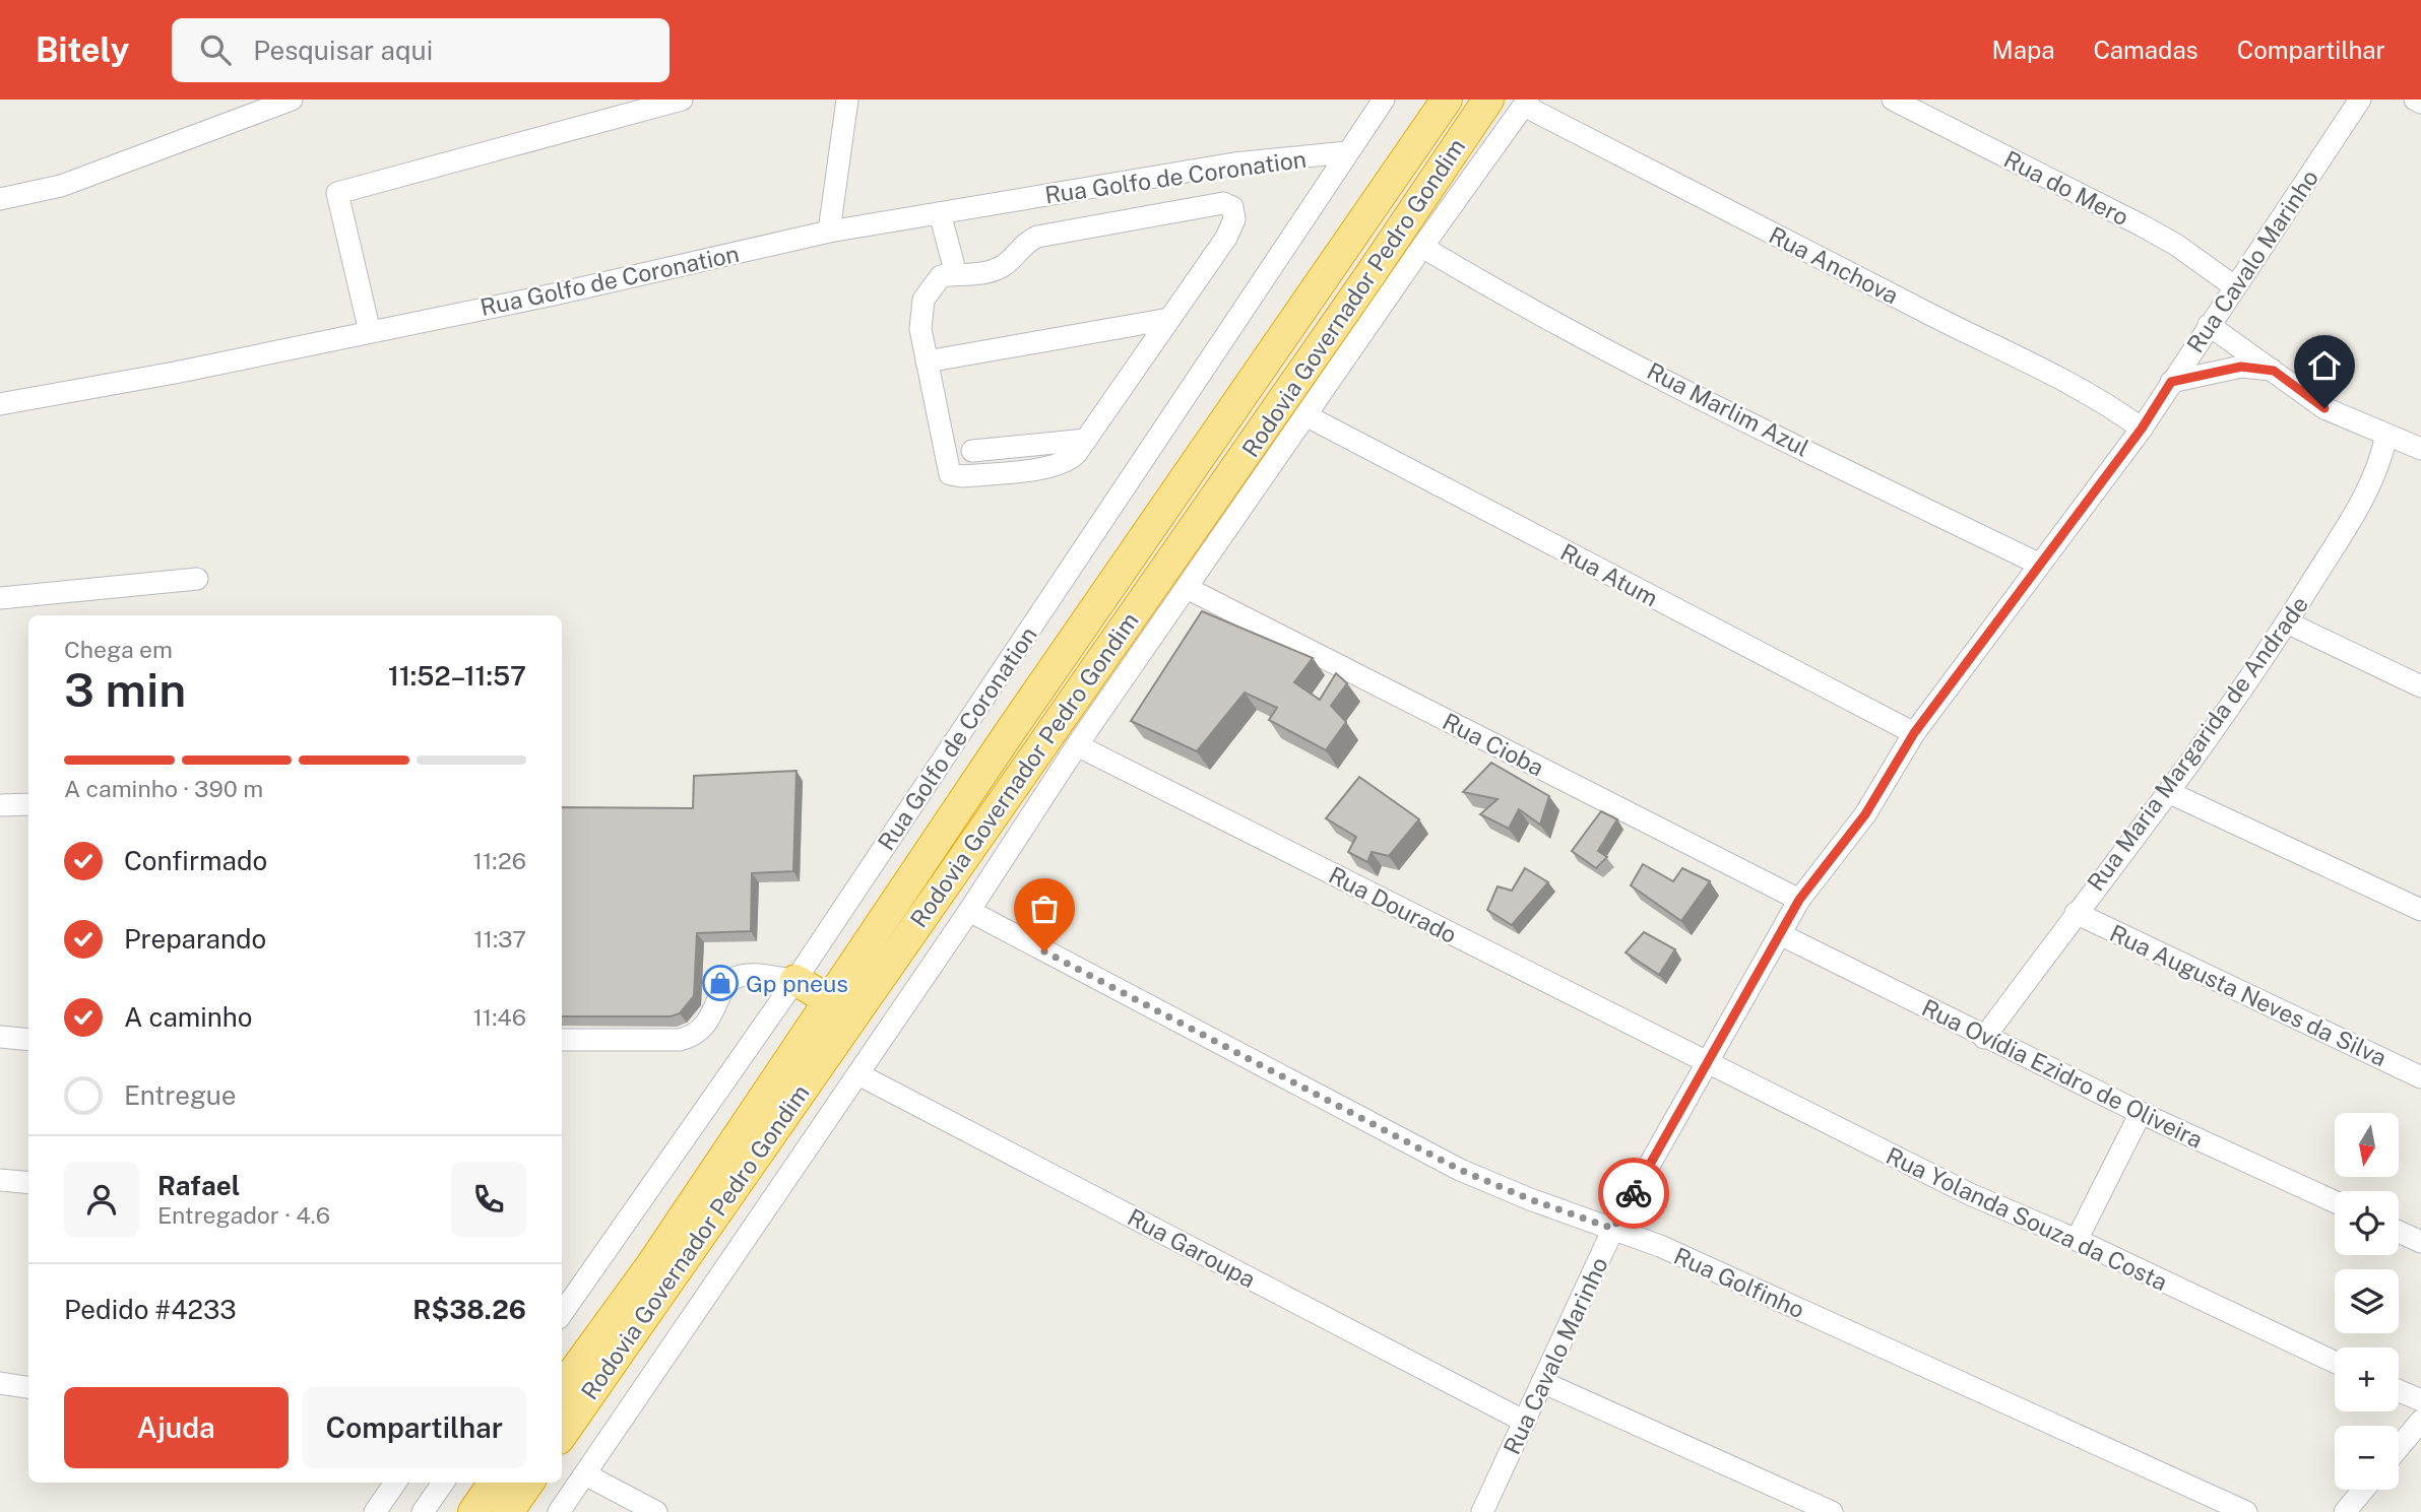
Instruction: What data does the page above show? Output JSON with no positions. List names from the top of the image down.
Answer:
{
  "streets": {
    "highway": ["Rodovia Governador Pedro Gondim"],
    "street": [
      "Rua Golfo de Coronation",
      "Rua do Mero",
      "Rua Cavalo Marinho",
      "Rua Anchova",
      "Rua Marlim Azul",
      "Rua Atum",
      "Rua Maria Margarida de Andrade",
      "Rua Cioba",
      "Rua Dourado",
      "Rua Augusta Neves da Silva",
      "Rua Ovídia Ezidro de Oliveira",
      "Rua Yolanda Souza da Costa",
      "Rua Garoupa",
      "Rua Golfinho"
    ]
  },
  "crossings": [
    ["Rua do Mero", "Rua Cavalo Marinho"],
    ["Rua Cavalo Marinho", "Rua Anchova"],
    ["Rua Cavalo Marinho", "Rua Marlim Azul"],
    ["Rua Cavalo Marinho", "Rua Atum"],
    ["Rua Cavalo Marinho", "Rua Cioba"],
    ["Rua Cavalo Marinho", "Rua Dourado"],
    ["Rua Cavalo Marinho", "Rua Ovídia Ezidro de Oliveira"],
    ["Rua Cavalo Marinho", "Rua Yolanda Souza da Costa"],
    ["Rua Cavalo Marinho", "Rua Garoupa"],
    ["Rua Cavalo Marinho", "Rua Golfinho"],
    ["Rua Maria Margarida de Andrade", "Rua Augusta Neves da Silva"],
    ["Rua Maria Margarida de Andrade", "Rua Ovídia Ezidro de Oliveira"],
    ["Rua Dourado", "Rua Yolanda Souza da Costa"]
  ],
  "places": {
    "shop": ["Gp pneus"]
  },
  "north": "bottom",
  "page": {
    "header": "Bitely",
    "search": "Pesquisar aqui",
    "nav": ["Mapa", "Camadas", "Compartilhar"],
    "heading": ["3 min", "Chega em", "11:52–11:57"],
    "panel": [
      "Rafael",
      "Entregador · 4.6",
      "Pedido #4233",
      "R$38.26"
    ],
    "bar": "A caminho · 390 m",
    "list": [
      ["Confirmado", "11:26"],
      ["Preparando", "11:37"],
      ["A caminho", "11:46"],
      "Entregue"
    ],
    "map_buttons": ["+", "−"],
    "buttons": ["Ajuda", "Compartilhar"]
  }
}
